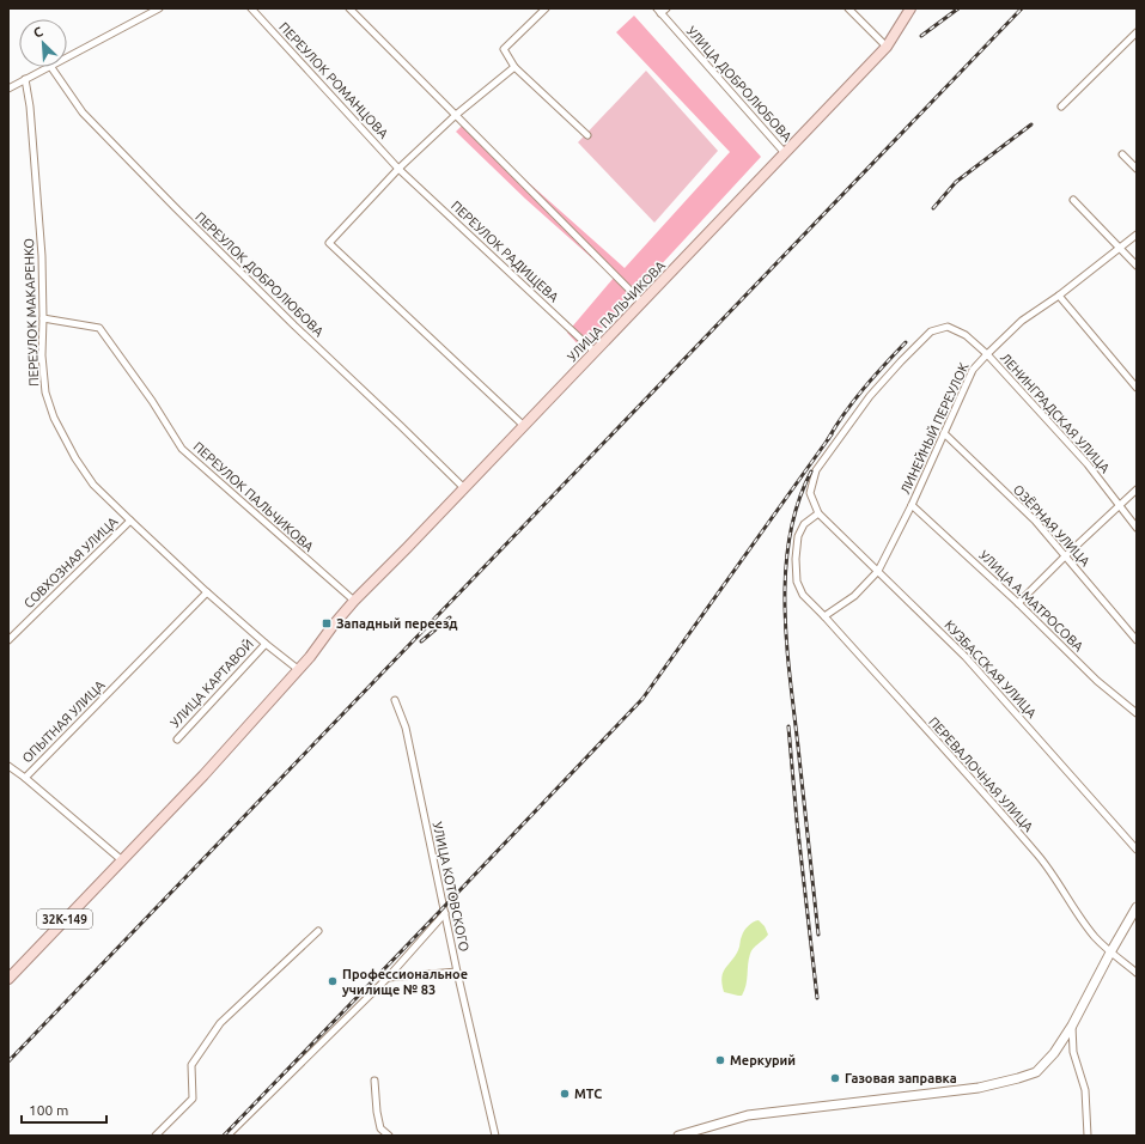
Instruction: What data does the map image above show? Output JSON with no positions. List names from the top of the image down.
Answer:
{
  "streets": {
    "main road": ["УЛИЦА ПАЛЬЧИКОВА", "32К-149"],
    "street": [
      "ПЕРЕУЛОК РОМАНЦОВА",
      "УЛИЦА ДОБРОЛЮБОВА",
      "ПЕРЕУЛОК РАДИЩЕВА",
      "ПЕРЕУЛОК ДОБРОЛЮБОВА",
      "ПЕРЕУЛОК МАКАРЕНКО",
      "ЛЕНИНГРАДСКАЯ УЛИЦА",
      "ЛИНЕЙНЫЙ ПЕРЕУЛОК",
      "ПЕРЕУЛОК ПАЛЬЧИКОВА",
      "ОЗЁРНАЯ УЛИЦА",
      "СОВХОЗНАЯ УЛИЦА",
      "УЛИЦА А.МАТРОСОВА",
      "КУЗБАССКАЯ УЛИЦА",
      "УЛИЦА КАРТАВОЙ",
      "ОПЫТНАЯ УЛИЦА",
      "ПЕРЕВАЛОЧНАЯ УЛИЦА",
      "УЛИЦА КОТОВСКОГО"
    ]
  },
  "crossings": [
    ["ПЕРЕУЛОК РОМАНЦОВА", "ПЕРЕУЛОК РАДИЩЕВА"],
    ["УЛИЦА ДОБРОЛЮБОВА", "УЛИЦА ПАЛЬЧИКОВА"],
    ["ПЕРЕУЛОК РАДИЩЕВА", "УЛИЦА ПАЛЬЧИКОВА"],
    ["ПЕРЕУЛОК ДОБРОЛЮБОВА", "УЛИЦА ПАЛЬЧИКОВА"],
    ["УЛИЦА ПАЛЬЧИКОВА", "ПЕРЕУЛОК МАКАРЕНКО"],
    ["УЛИЦА ПАЛЬЧИКОВА", "ПЕРЕУЛОК ПАЛЬЧИКОВА"],
    ["УЛИЦА ПАЛЬЧИКОВА", "ОПЫТНАЯ УЛИЦА"],
    ["УЛИЦА ПАЛЬЧИКОВА", "32К-149"],
    ["ПЕРЕУЛОК МАКАРЕНКО", "ПЕРЕУЛОК ПАЛЬЧИКОВА"],
    ["ПЕРЕУЛОК МАКАРЕНКО", "СОВХОЗНАЯ УЛИЦА"],
    ["ПЕРЕУЛОК МАКАРЕНКО", "УЛИЦА КАРТАВОЙ"],
    ["ПЕРЕУЛОК МАКАРЕНКО", "ОПЫТНАЯ УЛИЦА"],
    ["ЛЕНИНГРАДСКАЯ УЛИЦА", "ЛИНЕЙНЫЙ ПЕРЕУЛОК"],
    ["ЛЕНИНГРАДСКАЯ УЛИЦА", "КУЗБАССКАЯ УЛИЦА"],
    ["ЛЕНИНГРАДСКАЯ УЛИЦА", "ПЕРЕВАЛОЧНАЯ УЛИЦА"],
    ["ЛИНЕЙНЫЙ ПЕРЕУЛОК", "ОЗЁРНАЯ УЛИЦА"],
    ["ЛИНЕЙНЫЙ ПЕРЕУЛОК", "УЛИЦА А.МАТРОСОВА"],
    ["ЛИНЕЙНЫЙ ПЕРЕУЛОК", "КУЗБАССКАЯ УЛИЦА"],
    ["ЛИНЕЙНЫЙ ПЕРЕУЛОК", "ПЕРЕВАЛОЧНАЯ УЛИЦА"],
    ["КУЗБАССКАЯ УЛИЦА", "ПЕРЕВАЛОЧНАЯ УЛИЦА"],
    ["ОПЫТНАЯ УЛИЦА", "32К-149"]
  ],
  "places": {
    "transit": ["Западный переезд"],
    "other": [
      "Профессиональное училище № 83",
      "Меркурий",
      "Газовая заправка",
      "МТС"
    ]
  },
  "scale_bar": "100 m",
  "north": "top left"
}
